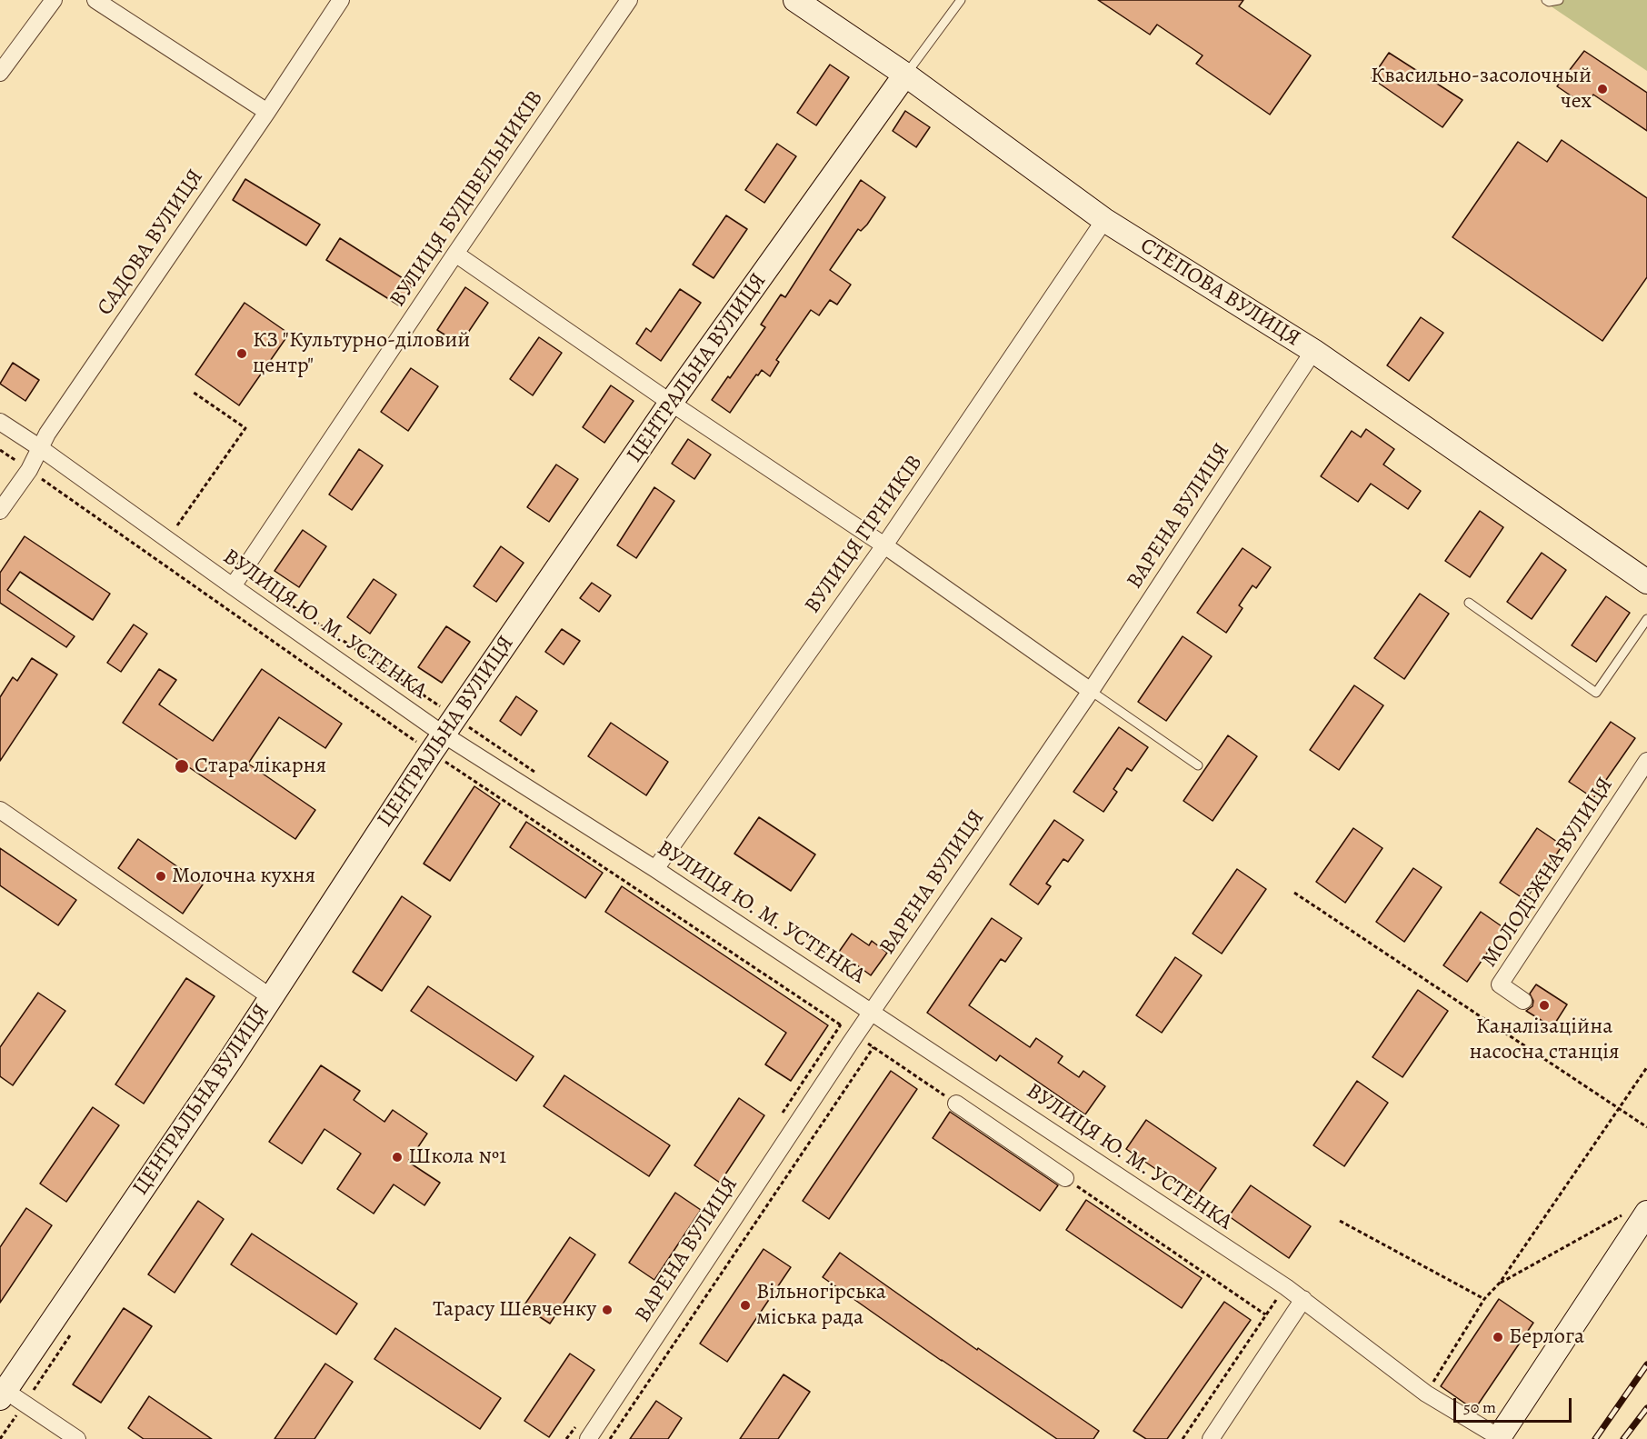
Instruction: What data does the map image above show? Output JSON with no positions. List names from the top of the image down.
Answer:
{
  "streets": {
    "main road": ["СТЕПОВА ВУЛИЦЯ", "ЦЕНТРАЛЬНА ВУЛИЦЯ"],
    "street": [
      "ВУЛИЦЯ БУДІВЕЛЬНИКІВ",
      "САДОВА ВУЛИЦЯ",
      "ВАРЕНА ВУЛИЦЯ",
      "ВУЛИЦЯ ГІРНИКІВ",
      "ВУЛИЦЯ Ю. М. УСТЕНКА",
      "МОЛОДІЖНА ВУЛИЦЯ"
    ]
  },
  "crossings": [
    ["ВУЛИЦЯ БУДІВЕЛЬНИКІВ", "ВУЛИЦЯ Ю. М. УСТЕНКА"],
    ["САДОВА ВУЛИЦЯ", "ВУЛИЦЯ Ю. М. УСТЕНКА"],
    ["СТЕПОВА ВУЛИЦЯ", "ЦЕНТРАЛЬНА ВУЛИЦЯ"],
    ["СТЕПОВА ВУЛИЦЯ", "ВАРЕНА ВУЛИЦЯ"],
    ["СТЕПОВА ВУЛИЦЯ", "ВУЛИЦЯ ГІРНИКІВ"],
    ["ЦЕНТРАЛЬНА ВУЛИЦЯ", "ВУЛИЦЯ Ю. М. УСТЕНКА"],
    ["ВАРЕНА ВУЛИЦЯ", "ВУЛИЦЯ Ю. М. УСТЕНКА"],
    ["ВУЛИЦЯ ГІРНИКІВ", "ВУЛИЦЯ Ю. М. УСТЕНКА"]
  ],
  "places": [
    "Квасильно-засолочный чех",
    "КЗ \"Культурно-діловий центр\"",
    "Стара лікарня",
    "Молочна кухня",
    "Каналізаційна насосна станція",
    "Школа №1",
    "Вільногірська міська рада",
    "Тарасу Шевченку",
    "Берлога"
  ],
  "scale_bar": "50 m"
}
